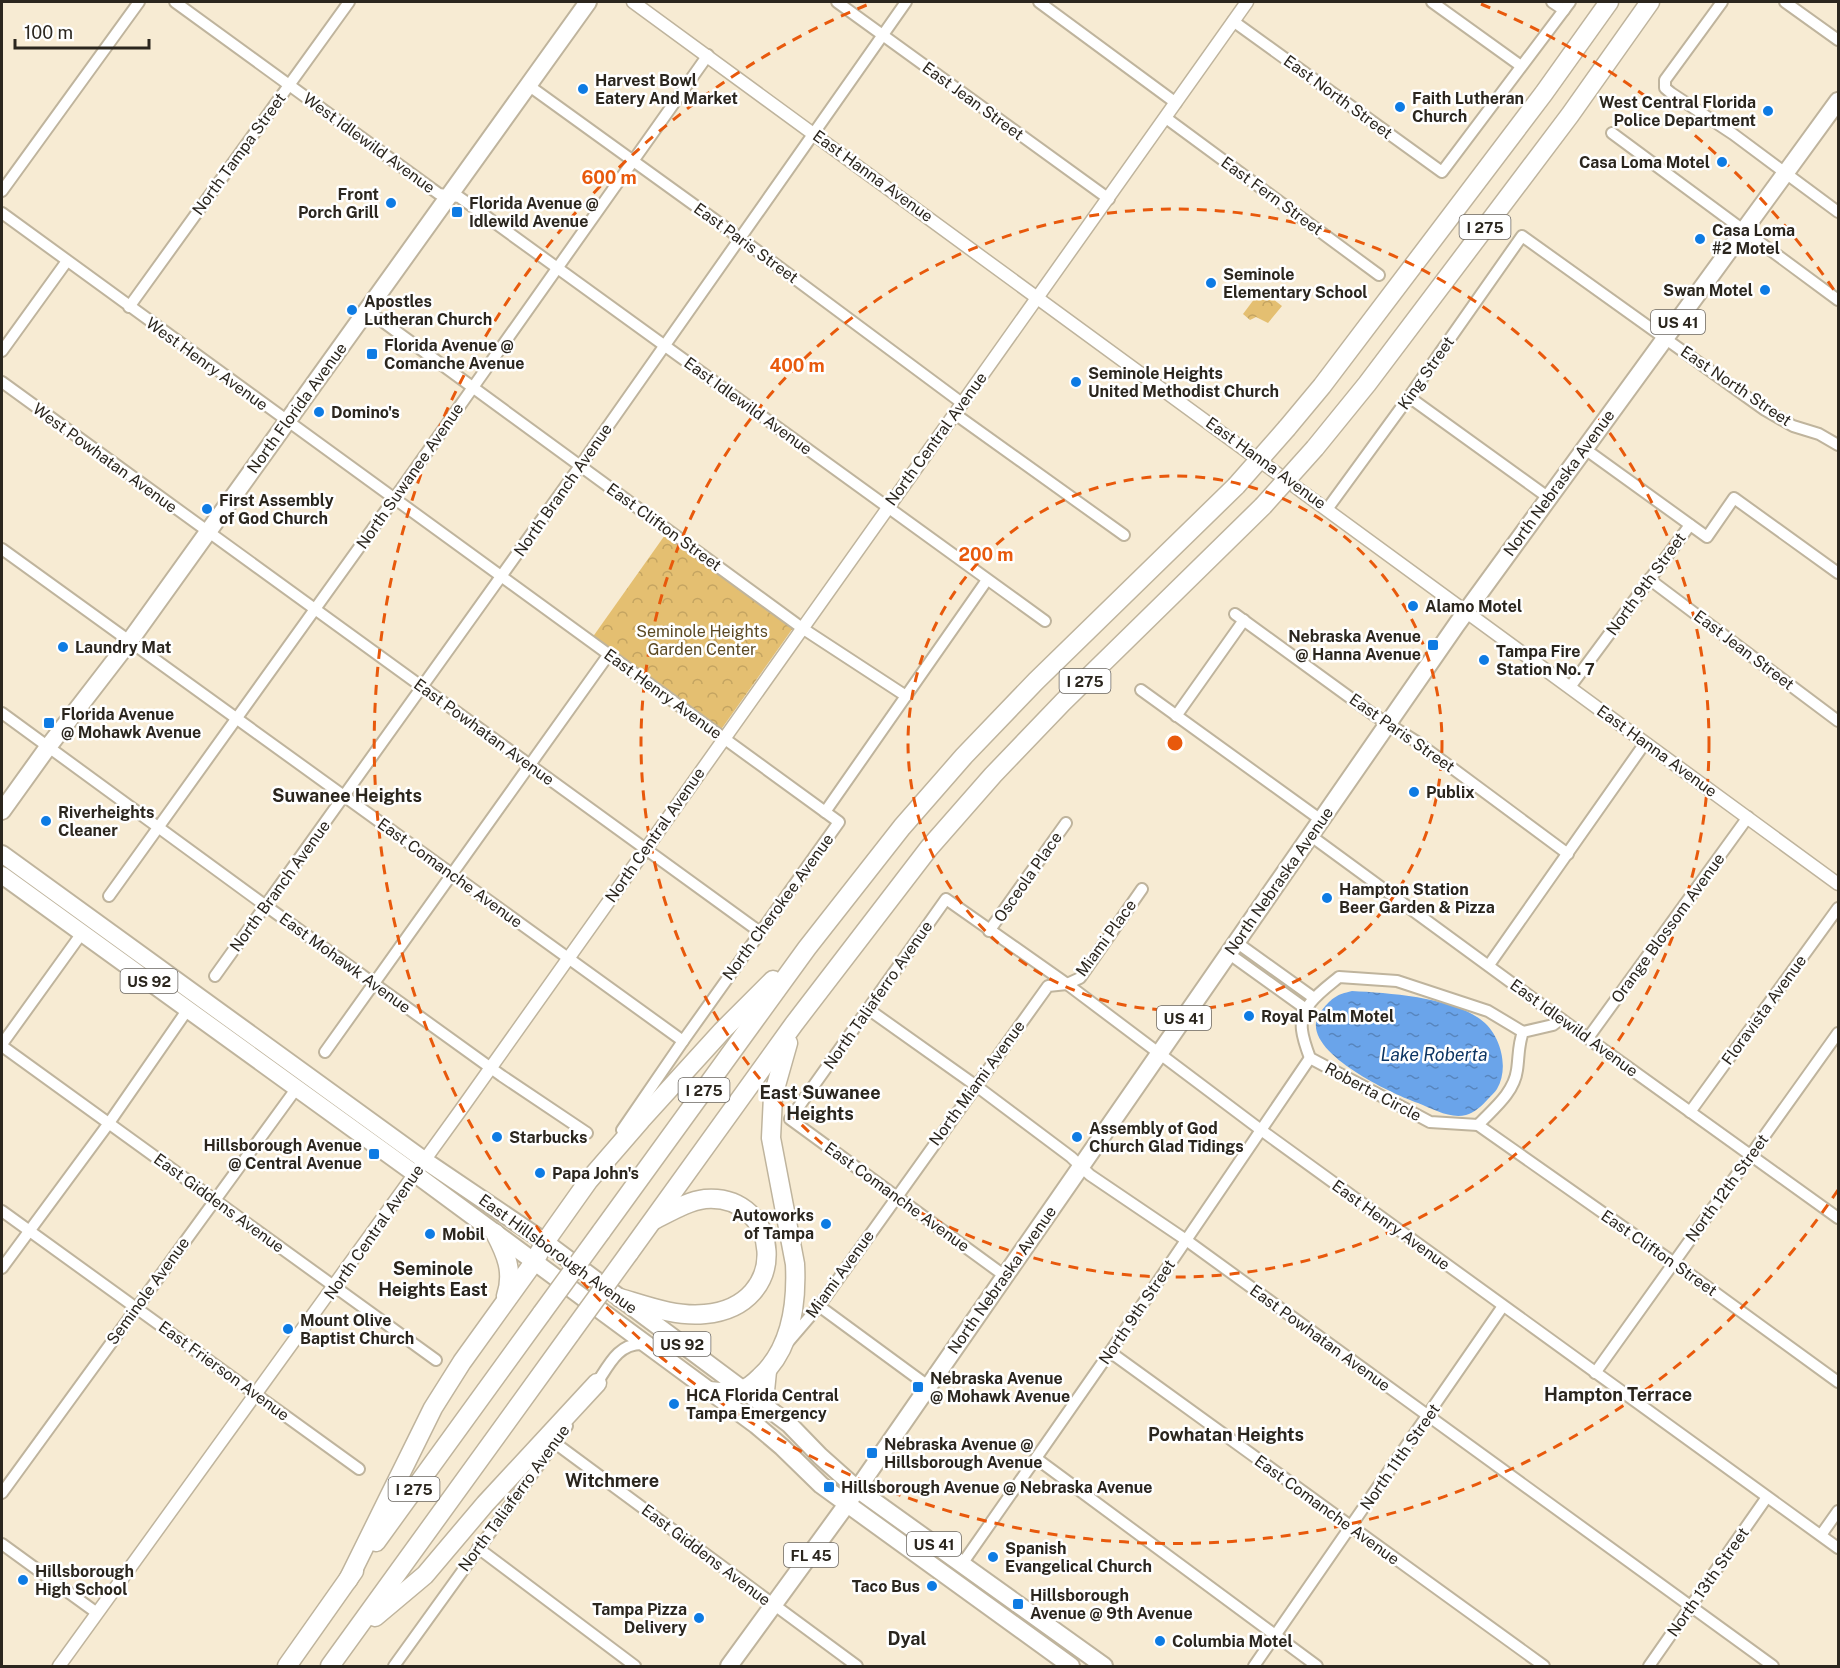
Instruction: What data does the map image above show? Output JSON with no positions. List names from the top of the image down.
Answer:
{
  "streets": {
    "highway": ["I 275"],
    "main road": [
      "US 41",
      "North Florida Avenue",
      "North Nebraska Avenue",
      "US 92",
      "East Hillsborough Avenue",
      "FL 45"
    ],
    "street": [
      "East North Street",
      "East Jean Street",
      "West Idlewild Avenue",
      "North Tampa Street",
      "East Hanna Avenue",
      "East Fern Street",
      "East Paris Street",
      "West Henry Avenue",
      "King Street",
      "East Idlewild Avenue",
      "North Central Avenue",
      "West Powhatan Avenue",
      "North Suwanee Avenue",
      "North Branch Avenue",
      "East Clifton Street",
      "North 9th Street",
      "East Henry Avenue",
      "East Powhatan Avenue",
      "East Comanche Avenue",
      "Osceola Place",
      "North Cherokee Avenue",
      "Orange Blossom Avenue",
      "Miami Place",
      "East Mohawk Avenue",
      "North Taliaferro Avenue",
      "Floravista Avenue",
      "North Miami Avenue",
      "Roberta Circle",
      "North 12th Street",
      "East Giddens Avenue",
      "Miami Avenue",
      "Seminole Avenue",
      "East Frierson Avenue",
      "North 11th Street",
      "North 13th Street"
    ]
  },
  "crossings": [
    ["East North Street", "King Street"],
    ["East North Street", "North Central Avenue"],
    ["East North Street", "North Nebraska Avenue"],
    ["East Jean Street", "North Central Avenue"],
    ["East Jean Street", "North Branch Avenue"],
    ["East Jean Street", "North 9th Street"],
    ["West Idlewild Avenue", "North Tampa Street"],
    ["West Idlewild Avenue", "East Idlewild Avenue"],
    ["West Idlewild Avenue", "North Florida Avenue"],
    ["North Tampa Street", "West Henry Avenue"],
    ["East Hanna Avenue", "King Street"],
    ["East Hanna Avenue", "North Central Avenue"],
    ["East Hanna Avenue", "North Suwanee Avenue"],
    ["East Hanna Avenue", "North Nebraska Avenue"],
    ["East Hanna Avenue", "North Branch Avenue"],
    ["East Hanna Avenue", "North 9th Street"],
    ["East Hanna Avenue", "Orange Blossom Avenue"],
    ["East Fern Street", "North Central Avenue"],
    ["East Paris Street", "North Florida Avenue"],
    ["East Paris Street", "North Central Avenue"],
    ["East Paris Street", "North Suwanee Avenue"],
    ["East Paris Street", "North Nebraska Avenue"],
    ["East Paris Street", "North Branch Avenue"],
    ["West Henry Avenue", "North Florida Avenue"],
    ["West Henry Avenue", "North Suwanee Avenue"],
    ["West Henry Avenue", "North Branch Avenue"],
    ["West Henry Avenue", "East Henry Avenue"],
    ["East Idlewild Avenue", "North Florida Avenue"],
    ["East Idlewild Avenue", "North Central Avenue"],
    ["East Idlewild Avenue", "North Suwanee Avenue"],
    ["East Idlewild Avenue", "North Nebraska Avenue"],
    ["East Idlewild Avenue", "North Branch Avenue"],
    ["East Idlewild Avenue", "North Cherokee Avenue"],
    ["East Idlewild Avenue", "Orange Blossom Avenue"],
    ["East Idlewild Avenue", "Floravista Avenue"],
    ["East Idlewild Avenue", "North 12th Street"],
    ["North Florida Avenue", "West Powhatan Avenue"],
    ["North Florida Avenue", "East Clifton Street"],
    ["North Florida Avenue", "East Powhatan Avenue"],
    ["North Florida Avenue", "East Comanche Avenue"],
    ["North Florida Avenue", "East Mohawk Avenue"],
    ["North Central Avenue", "East Clifton Street"],
    ["North Central Avenue", "East Henry Avenue"],
    ["North Central Avenue", "East Powhatan Avenue"],
    ["North Central Avenue", "East Comanche Avenue"],
    ["North Central Avenue", "East Mohawk Avenue"],
    ["North Central Avenue", "East Giddens Avenue"],
    ["North Central Avenue", "East Hillsborough Avenue"],
    ["North Central Avenue", "East Frierson Avenue"],
    ["West Powhatan Avenue", "East Powhatan Avenue"],
    ["North Suwanee Avenue", "East Clifton Street"],
    ["North Suwanee Avenue", "East Powhatan Avenue"],
    ["North Suwanee Avenue", "East Comanche Avenue"],
    ["North Suwanee Avenue", "East Mohawk Avenue"],
    ["North Nebraska Avenue", "East Henry Avenue"],
    ["North Nebraska Avenue", "East Powhatan Avenue"],
    ["North Nebraska Avenue", "East Comanche Avenue"],
    ["North Nebraska Avenue", "East Giddens Avenue"],
    ["North Nebraska Avenue", "East Hillsborough Avenue"],
    ["North Branch Avenue", "East Clifton Street"],
    ["North Branch Avenue", "East Henry Avenue"],
    ["North Branch Avenue", "East Powhatan Avenue"],
    ["North Branch Avenue", "East Comanche Avenue"],
    ["North Branch Avenue", "East Mohawk Avenue"],
    ["East Clifton Street", "North Cherokee Avenue"],
    ["East Clifton Street", "Roberta Circle"],
    ["East Clifton Street", "North 12th Street"],
    ["North 9th Street", "East Henry Avenue"],
    ["North 9th Street", "East Powhatan Avenue"],
    ["North 9th Street", "East Comanche Avenue"],
    ["North 9th Street", "Roberta Circle"],
    ["North 9th Street", "East Hillsborough Avenue"],
    ["East Henry Avenue", "Osceola Place"],
    ["East Henry Avenue", "North Cherokee Avenue"],
    ["East Henry Avenue", "Miami Place"],
    ["East Henry Avenue", "North Taliaferro Avenue"],
    ["East Henry Avenue", "North Miami Avenue"],
    ["East Henry Avenue", "North 12th Street"],
    ["East Henry Avenue", "North 11th Street"],
    ["East Henry Avenue", "North 13th Street"],
    ["East Powhatan Avenue", "North Cherokee Avenue"],
    ["East Powhatan Avenue", "North Taliaferro Avenue"],
    ["East Powhatan Avenue", "North Miami Avenue"],
    ["East Powhatan Avenue", "North 11th Street"],
    ["East Powhatan Avenue", "North 13th Street"],
    ["East Comanche Avenue", "North Cherokee Avenue"],
    ["East Comanche Avenue", "North Taliaferro Avenue"],
    ["East Comanche Avenue", "North Miami Avenue"],
    ["East Comanche Avenue", "Miami Avenue"],
    ["East Comanche Avenue", "North 11th Street"],
    ["Miami Place", "North Miami Avenue"],
    ["North Taliaferro Avenue", "East Giddens Avenue"],
    ["North Taliaferro Avenue", "East Hillsborough Avenue"],
    ["North Miami Avenue", "Miami Avenue"],
    ["East Giddens Avenue", "Seminole Avenue"],
    ["East Hillsborough Avenue", "Seminole Avenue"],
    ["Seminole Avenue", "East Frierson Avenue"]
  ],
  "districts": [
    "Suwanee Heights",
    "East Suwanee Heights",
    "Seminole Heights East",
    "Hampton Terrace",
    "Powhatan Heights",
    "Witchmere",
    "Dyal"
  ],
  "water": ["Lake Roberta"],
  "parks": ["Seminole Heights Garden Center"],
  "places": {
    "other": [
      "Harvest Bowl Eatery And Market",
      "Faith Lutheran Church",
      "West Central Florida Police Department",
      "Casa Loma Motel",
      "Front Porch Grill",
      "Casa Loma #2 Motel",
      "Seminole Elementary School",
      "Swan Motel",
      "Apostles Lutheran Church",
      "Seminole Heights United Methodist Church",
      "Domino's",
      "First Assembly of God Church",
      "Alamo Motel",
      "Laundry Mat",
      "Tampa Fire Station No. 7",
      "Publix",
      "Riverheights Cleaner",
      "Hampton Station Beer Garden & Pizza",
      "Royal Palm Motel",
      "Starbucks",
      "Assembly of God Church Glad Tidings",
      "Papa John's",
      "Autoworks of Tampa",
      "Mobil",
      "Mount Olive Baptist Church",
      "HCA Florida Central Tampa Emergency",
      "Spanish Evangelical Church",
      "Hillsborough High School",
      "Taco Bus",
      "Tampa Pizza Delivery",
      "Columbia Motel"
    ],
    "transit": [
      "Florida Avenue @ Idlewild Avenue",
      "Florida Avenue @ Comanche Avenue",
      "Nebraska Avenue @ Hanna Avenue",
      "Florida Avenue @ Mohawk Avenue",
      "Hillsborough Avenue @ Central Avenue",
      "Nebraska Avenue @ Mohawk Avenue",
      "Nebraska Avenue @ Hillsborough Avenue",
      "Hillsborough Avenue @ Nebraska Avenue",
      "Hillsborough Avenue @ 9th Avenue"
    ]
  },
  "scale_bar": "100 m",
  "rings": ["600 m", "400 m", "200 m"]
}
